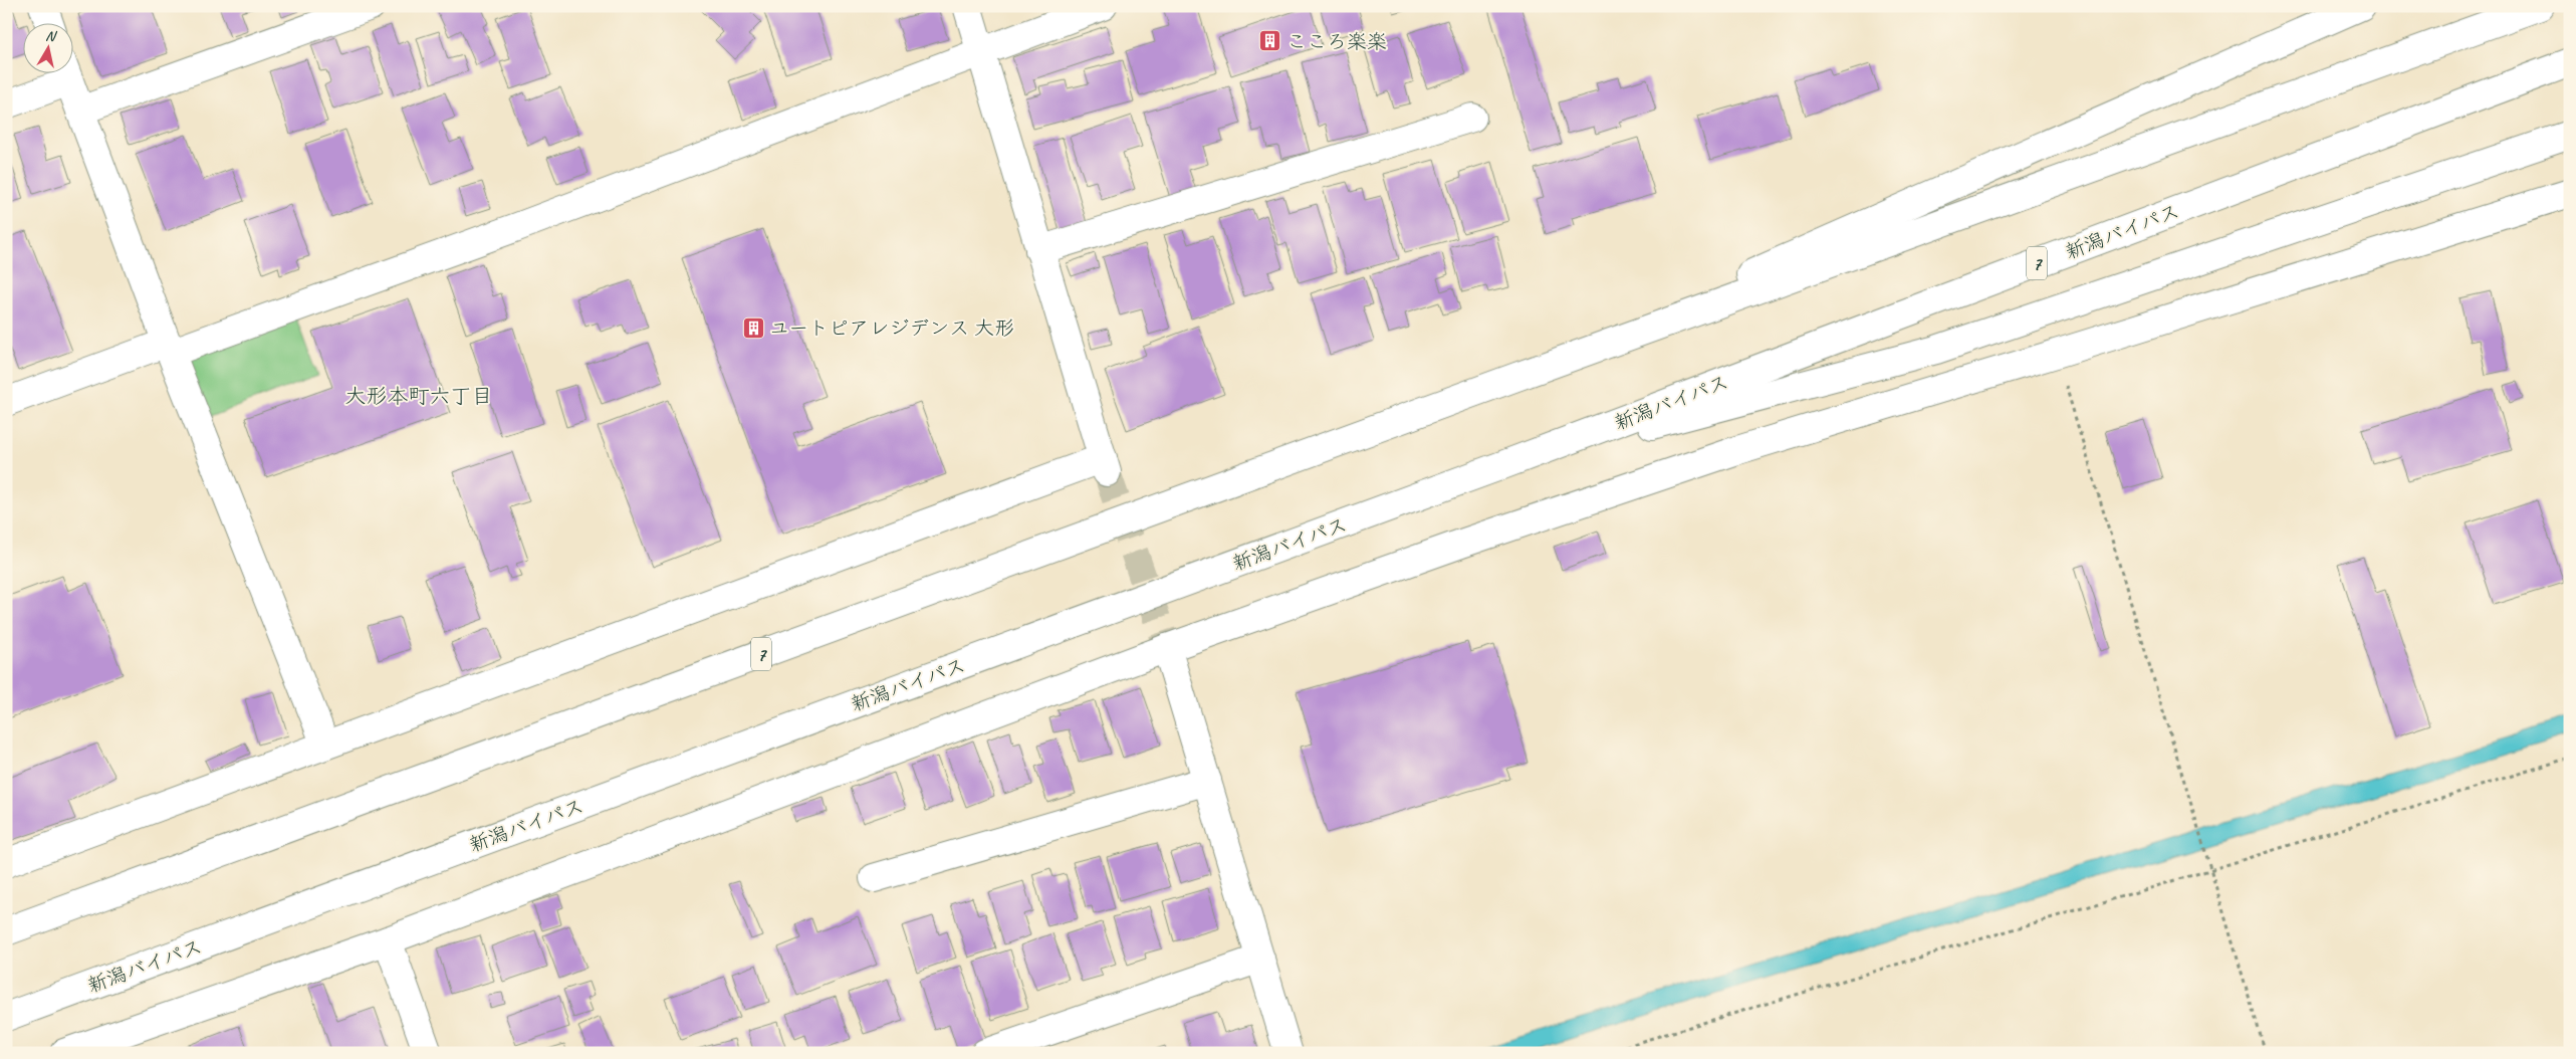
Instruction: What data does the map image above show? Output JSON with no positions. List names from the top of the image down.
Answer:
{
  "streets": {
    "main road": ["新潟バイパス", "7"]
  },
  "districts": ["大形本町六丁目"],
  "places": {
    "building": ["こころ楽楽", "ユートピアレジデンス 大形"]
  },
  "north": "top"
}
